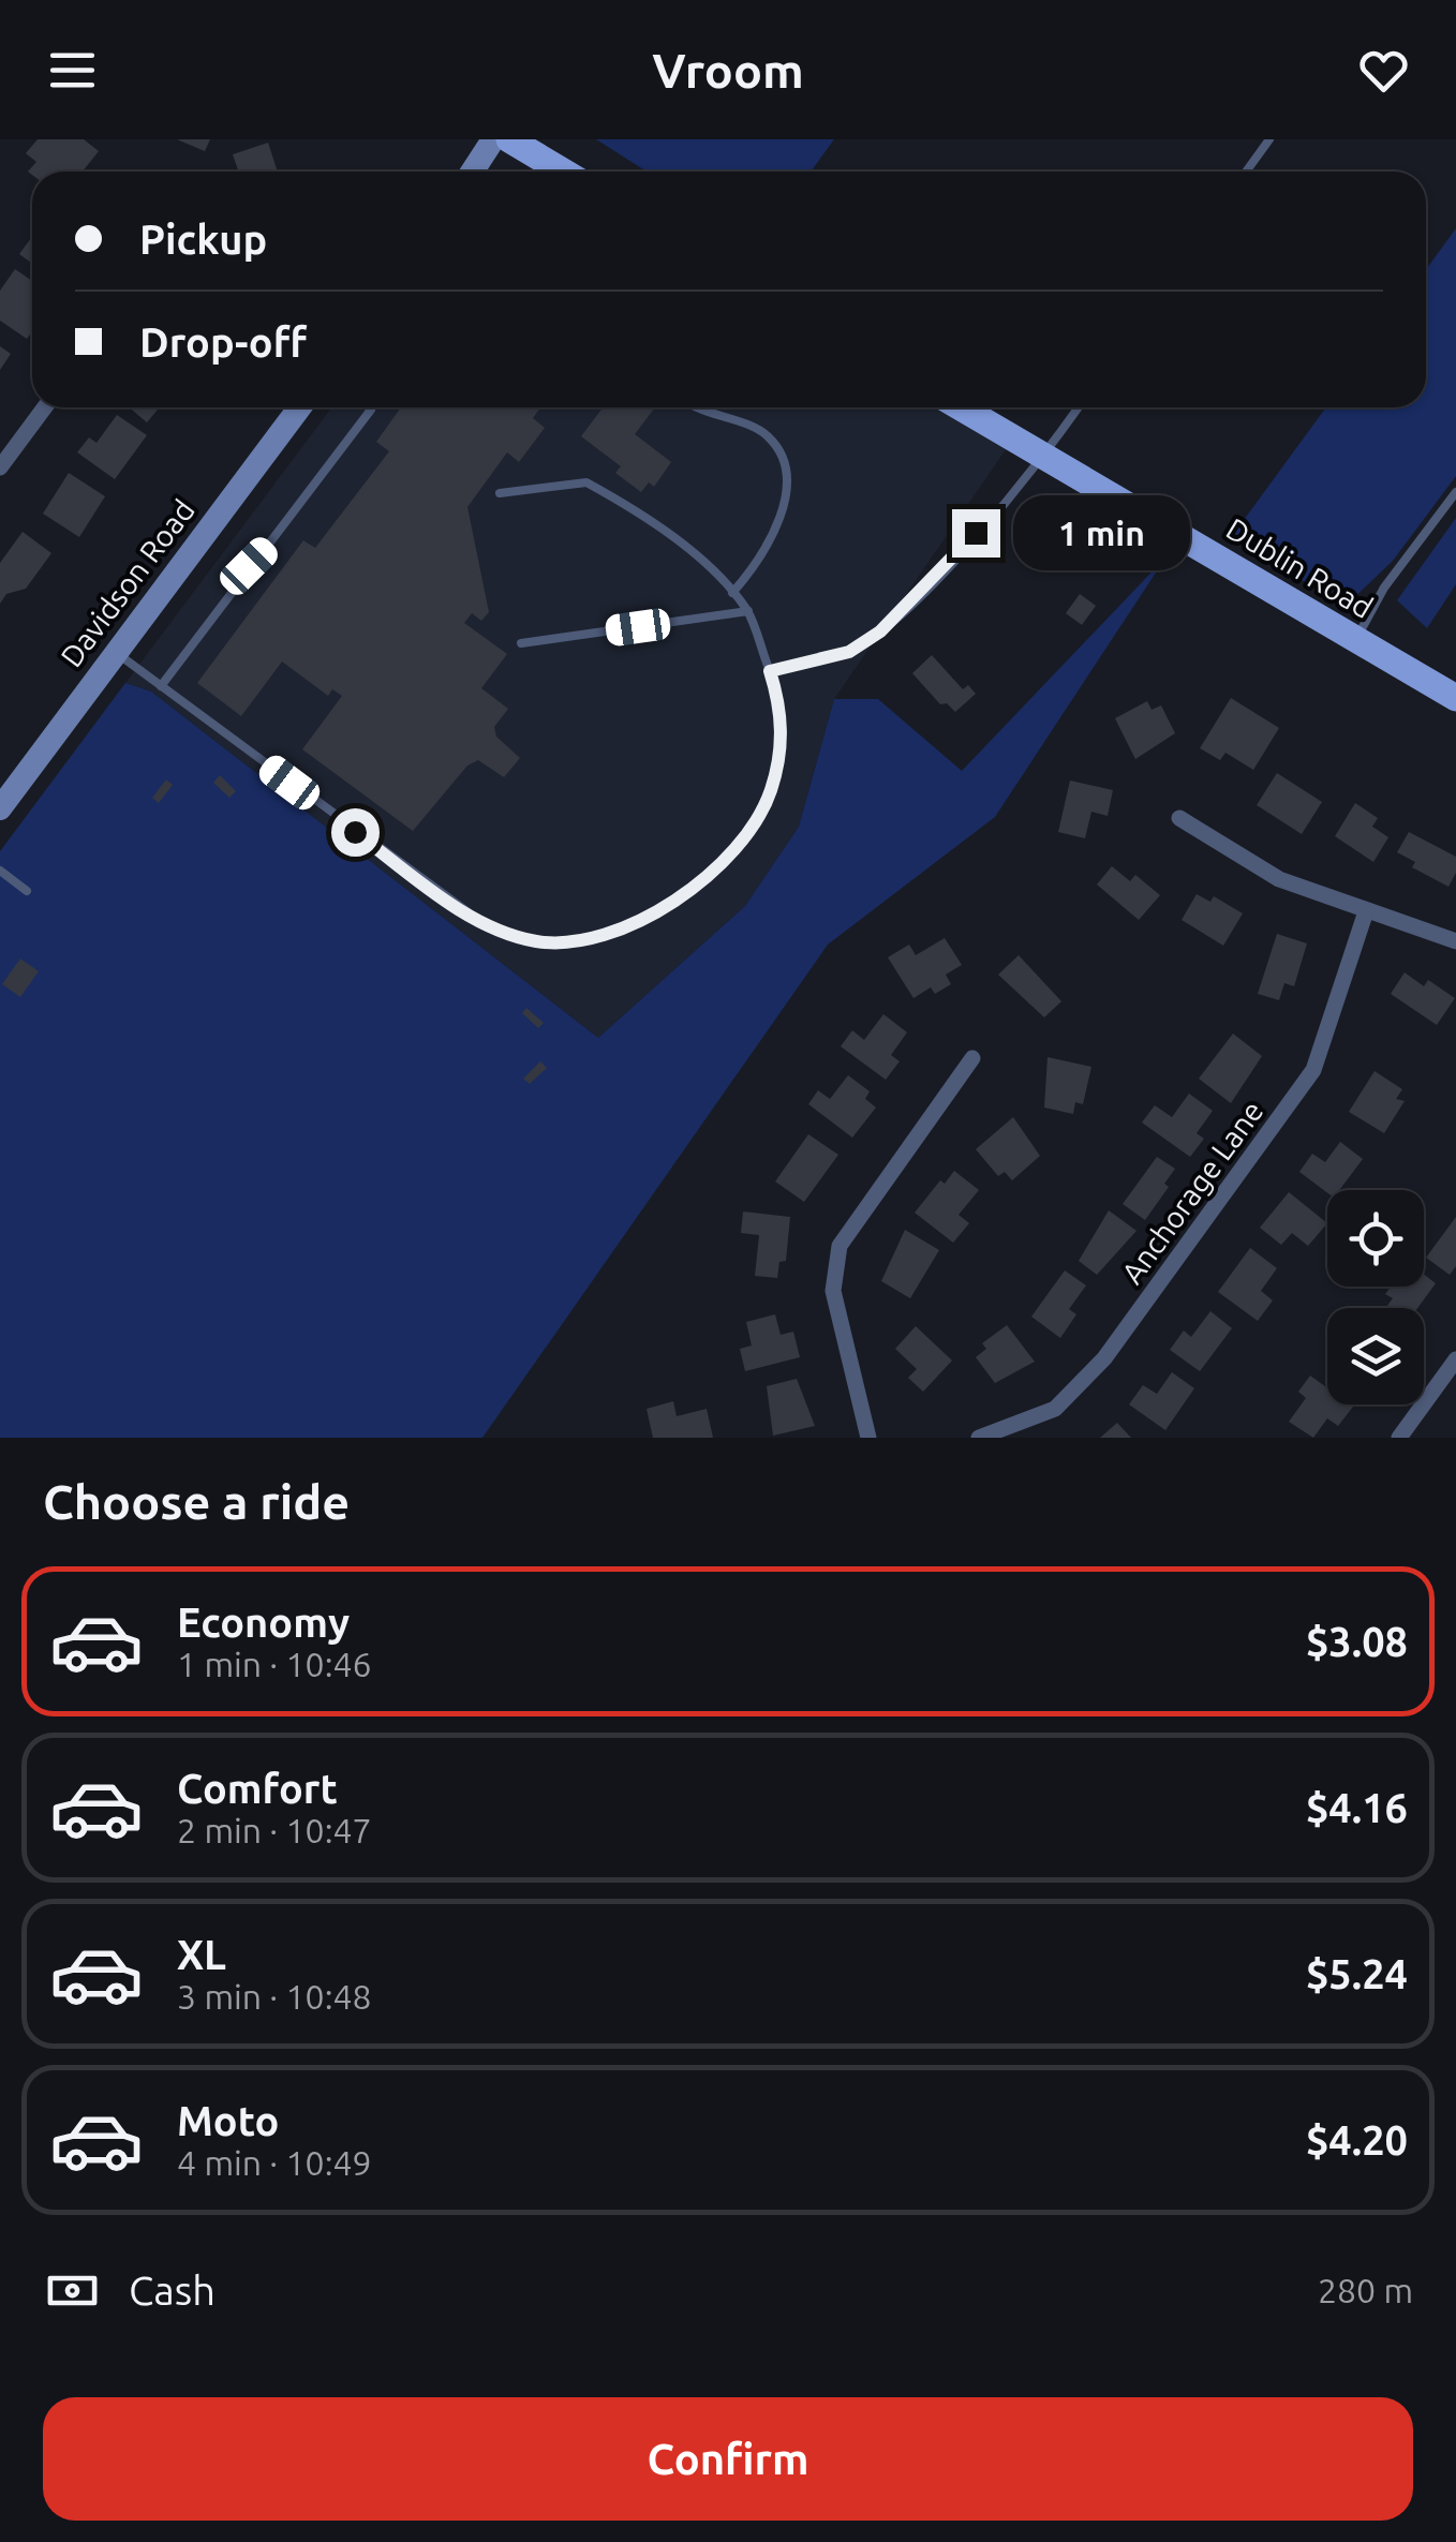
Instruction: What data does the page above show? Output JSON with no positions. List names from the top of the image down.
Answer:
{
  "streets": {
    "main road": ["Dublin Road", "Davidson Road"],
    "street": ["Anchorage Lane"]
  },
  "page": {
    "header": "Vroom",
    "banner": ["Pickup", "Drop-off"],
    "bubble": "1 min",
    "heading": "Choose a ride",
    "list": [
      {
        "name": "Economy",
        "note": "1 min · 10:46",
        "value": "$3.08"
      },
      {
        "name": "Comfort",
        "note": "2 min · 10:47",
        "value": "$4.16"
      },
      {
        "name": "XL",
        "note": "3 min · 10:48",
        "value": "$5.24"
      },
      {
        "name": "Moto",
        "note": "4 min · 10:49",
        "value": "$4.20"
      }
    ],
    "pay": ["Cash", "280 m"],
    "buttons": "Confirm"
  }
}
